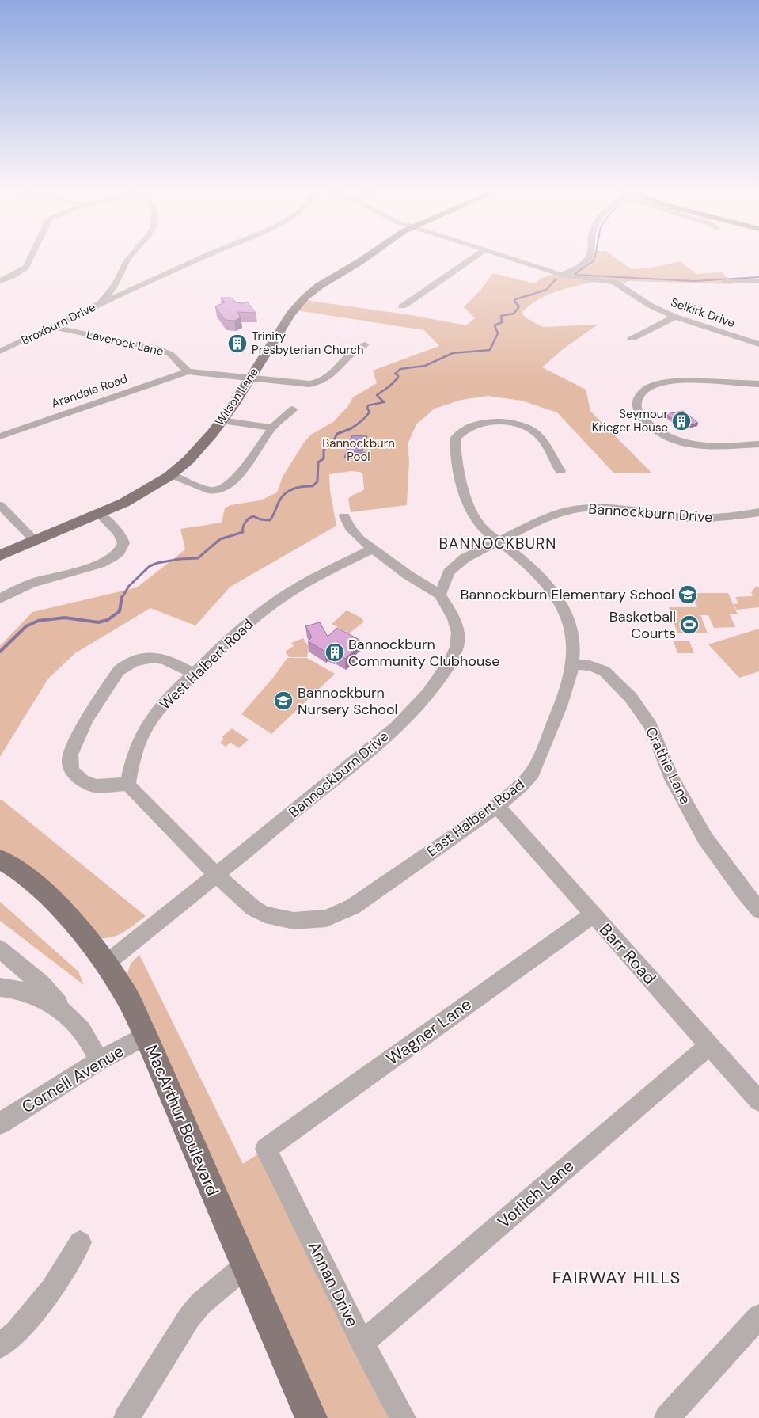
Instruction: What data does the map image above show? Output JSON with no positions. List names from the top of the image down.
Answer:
{
  "streets": {
    "main road": ["Wilson Lane", "MacArthur Boulevard"],
    "street": [
      "Selkirk Drive",
      "Broxburn Drive",
      "Laverock Lane",
      "Arandale Road",
      "Bannockburn Drive",
      "West Halbert Road",
      "Crathie Lane",
      "East Halbert Road",
      "Barr Road",
      "Wagner Lane",
      "Cornell Avenue",
      "Vorlich Lane",
      "Annan Drive"
    ]
  },
  "crossings": [
    ["Broxburn Drive", "Laverock Lane"],
    ["Laverock Lane", "Arandale Road"],
    ["Bannockburn Drive", "East Halbert Road"],
    ["Bannockburn Drive", "MacArthur Boulevard"],
    ["Crathie Lane", "East Halbert Road"],
    ["East Halbert Road", "Barr Road"],
    ["Barr Road", "Wagner Lane"],
    ["Barr Road", "Vorlich Lane"],
    ["Wagner Lane", "Annan Drive"],
    ["Cornell Avenue", "MacArthur Boulevard"],
    ["Vorlich Lane", "Annan Drive"]
  ],
  "districts": ["BANNOCKBURN", "FAIRWAY HILLS"],
  "parks": ["Bannockburn Pool"],
  "places": {
    "building": ["Trinity Presbyterian Church", "Seymour Krieger House", "Bannockburn Community Clubhouse"],
    "school or university": ["Bannockburn Elementary School", "Bannockburn Nursery School"],
    "sports": ["Basketball Courts"]
  }
}
